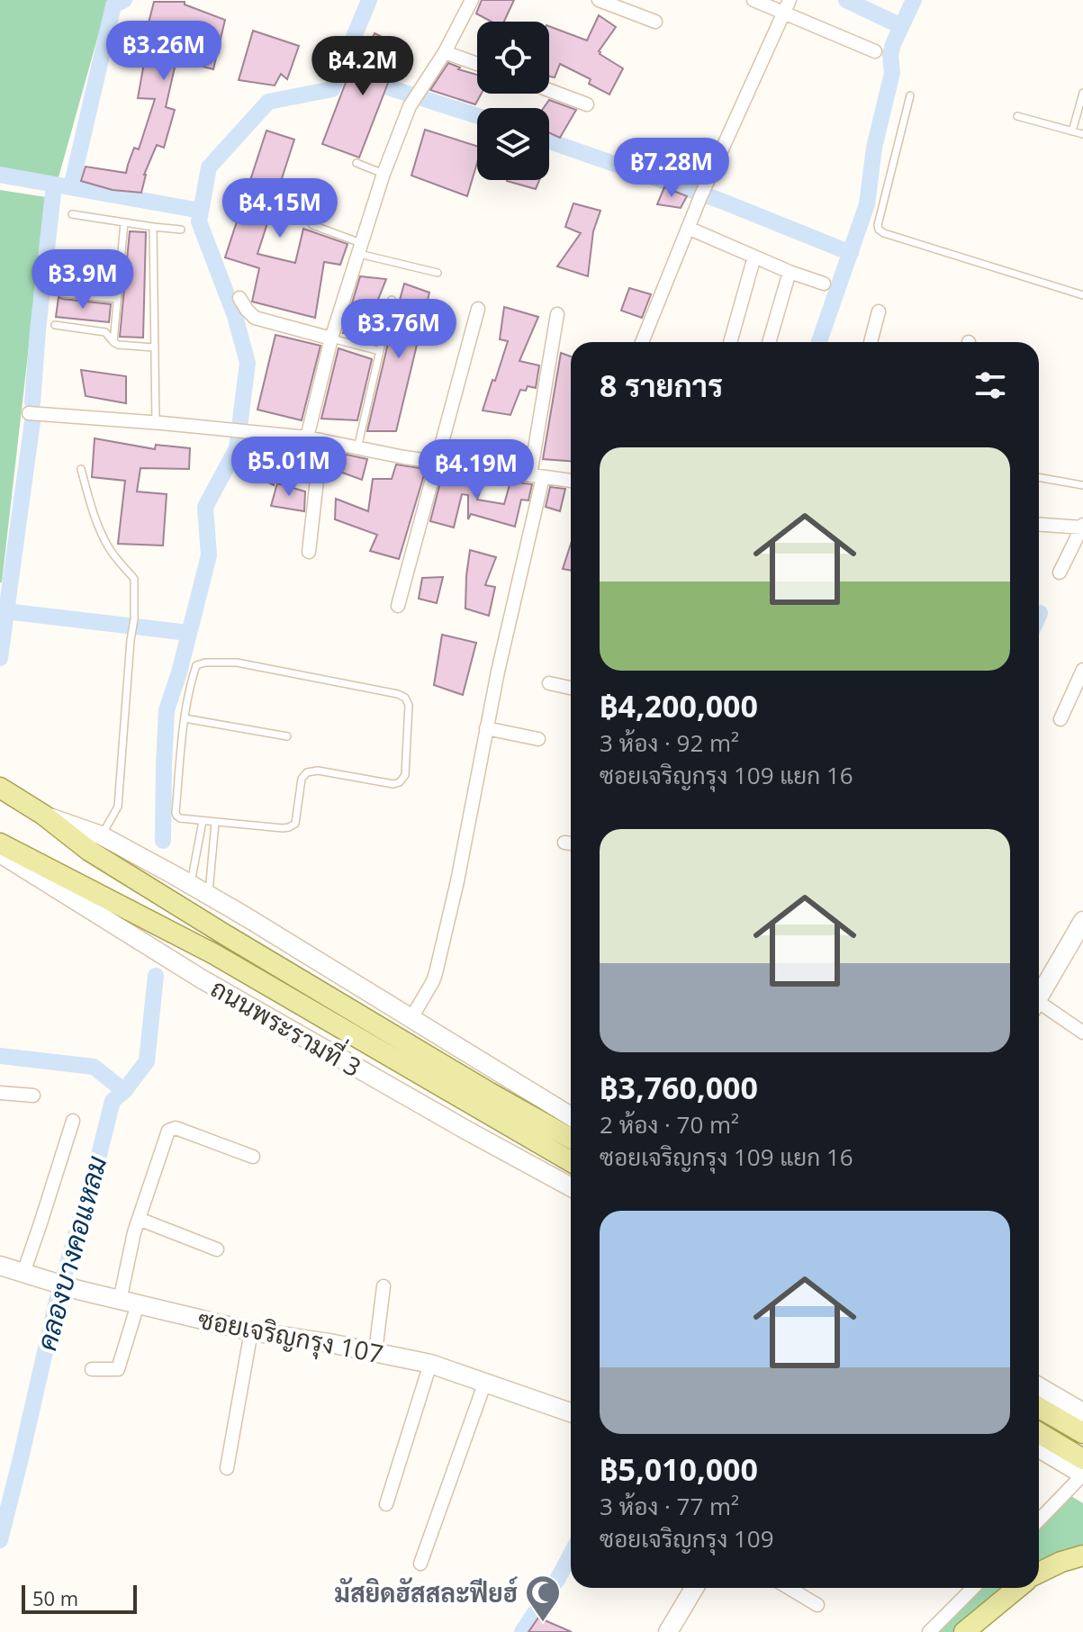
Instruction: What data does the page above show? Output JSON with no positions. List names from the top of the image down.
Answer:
{
  "streets": {
    "main road": ["ถนนพระรามที่ 3", "ซอยเจริญกรุง 107"]
  },
  "water": ["คลองบางคอแหลม"],
  "places": {
    "mosque": ["มัสยิดฮัสสละฟียฮ์"]
  },
  "scale_bar": "50 m",
  "page": {
    "price": [
      "฿3.26M",
      "฿4.2M",
      "฿7.28M",
      "฿4.15M",
      "฿3.9M",
      "฿3.76M",
      "฿5.01M",
      "฿4.19M"
    ],
    "heading": "8 รายการ",
    "list": [
      {
        "name": "฿4,200,000",
        "note": "3 ห้อง · 92 m² · ซอยเจริญกรุง 109 แยก 16"
      },
      {
        "name": "฿3,760,000",
        "note": "2 ห้อง · 70 m² · ซอยเจริญกรุง 109 แยก 16"
      },
      {
        "name": "฿5,010,000",
        "note": "3 ห้อง · 77 m² · ซอยเจริญกรุง 109"
      }
    ],
    "scale": "50 m"
  }
}
